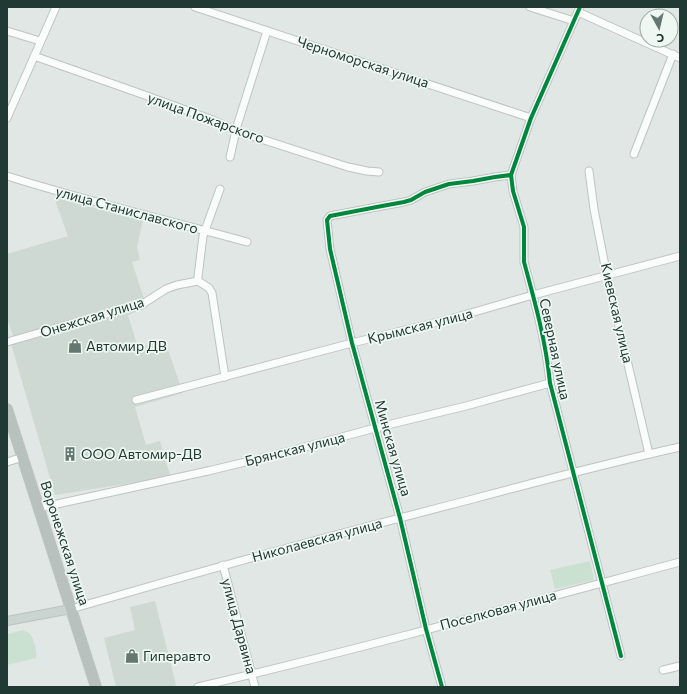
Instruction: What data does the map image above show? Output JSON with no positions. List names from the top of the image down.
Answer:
{
  "streets": {
    "highway": ["Воронежская улица"],
    "street": [
      "Черноморская улица",
      "улица Пожарского",
      "улица Станиславского",
      "Киевская улица",
      "Онежская улица",
      "Крымская улица",
      "Северная улица",
      "Минская улица",
      "Брянская улица",
      "Николаевская улица",
      "Поселковая улица",
      "улица Дарвина"
    ]
  },
  "crossings": [
    ["Черноморская улица", "Северная улица"],
    ["Киевская улица", "Крымская улица"],
    ["Киевская улица", "Николаевская улица"],
    ["Крымская улица", "Северная улица"],
    ["Крымская улица", "Минская улица"],
    ["Северная улица", "Минская улица"],
    ["Северная улица", "Брянская улица"],
    ["Северная улица", "Николаевская улица"],
    ["Северная улица", "Поселковая улица"],
    ["Минская улица", "Брянская улица"],
    ["Минская улица", "Николаевская улица"],
    ["Минская улица", "Поселковая улица"],
    ["Брянская улица", "Воронежская улица"],
    ["Николаевская улица", "Воронежская улица"],
    ["Николаевская улица", "улица Дарвина"],
    ["Поселковая улица", "улица Дарвина"]
  ],
  "places": {
    "shop": ["Автомир ДВ", "Гиперавто"],
    "building": ["ООО Автомир-ДВ"]
  },
  "north": "bottom"
}
